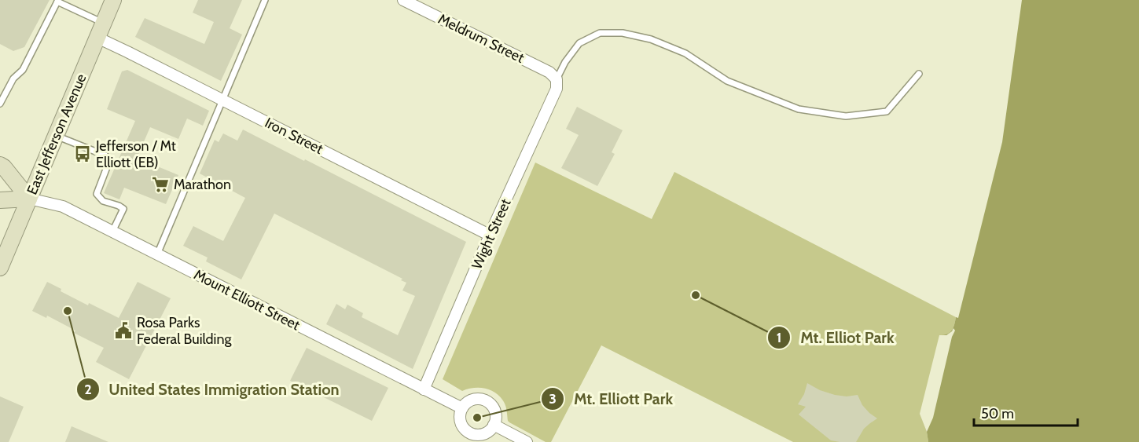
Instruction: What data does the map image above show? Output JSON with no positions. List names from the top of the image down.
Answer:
{
  "streets": {
    "main road": ["East Jefferson Avenue", "Mount Elliott Street"],
    "street": ["Meldrum Street", "Iron Street", "Wight Street"]
  },
  "crossings": [
    ["Meldrum Street", "Wight Street"],
    ["East Jefferson Avenue", "Iron Street"],
    ["East Jefferson Avenue", "Mount Elliott Street"],
    ["Iron Street", "Wight Street"],
    ["Wight Street", "Mount Elliott Street"]
  ],
  "places": {
    "bus stop": ["Jefferson / Mt Elliott (EB)"],
    "supermarket": ["Marathon"],
    "other": ["Mt. Elliot Park", "United States Immigration Station", "Mt. Elliott Park"],
    "public building": ["Rosa Parks Federal Building"]
  },
  "scale_bar": "50 m"
}
